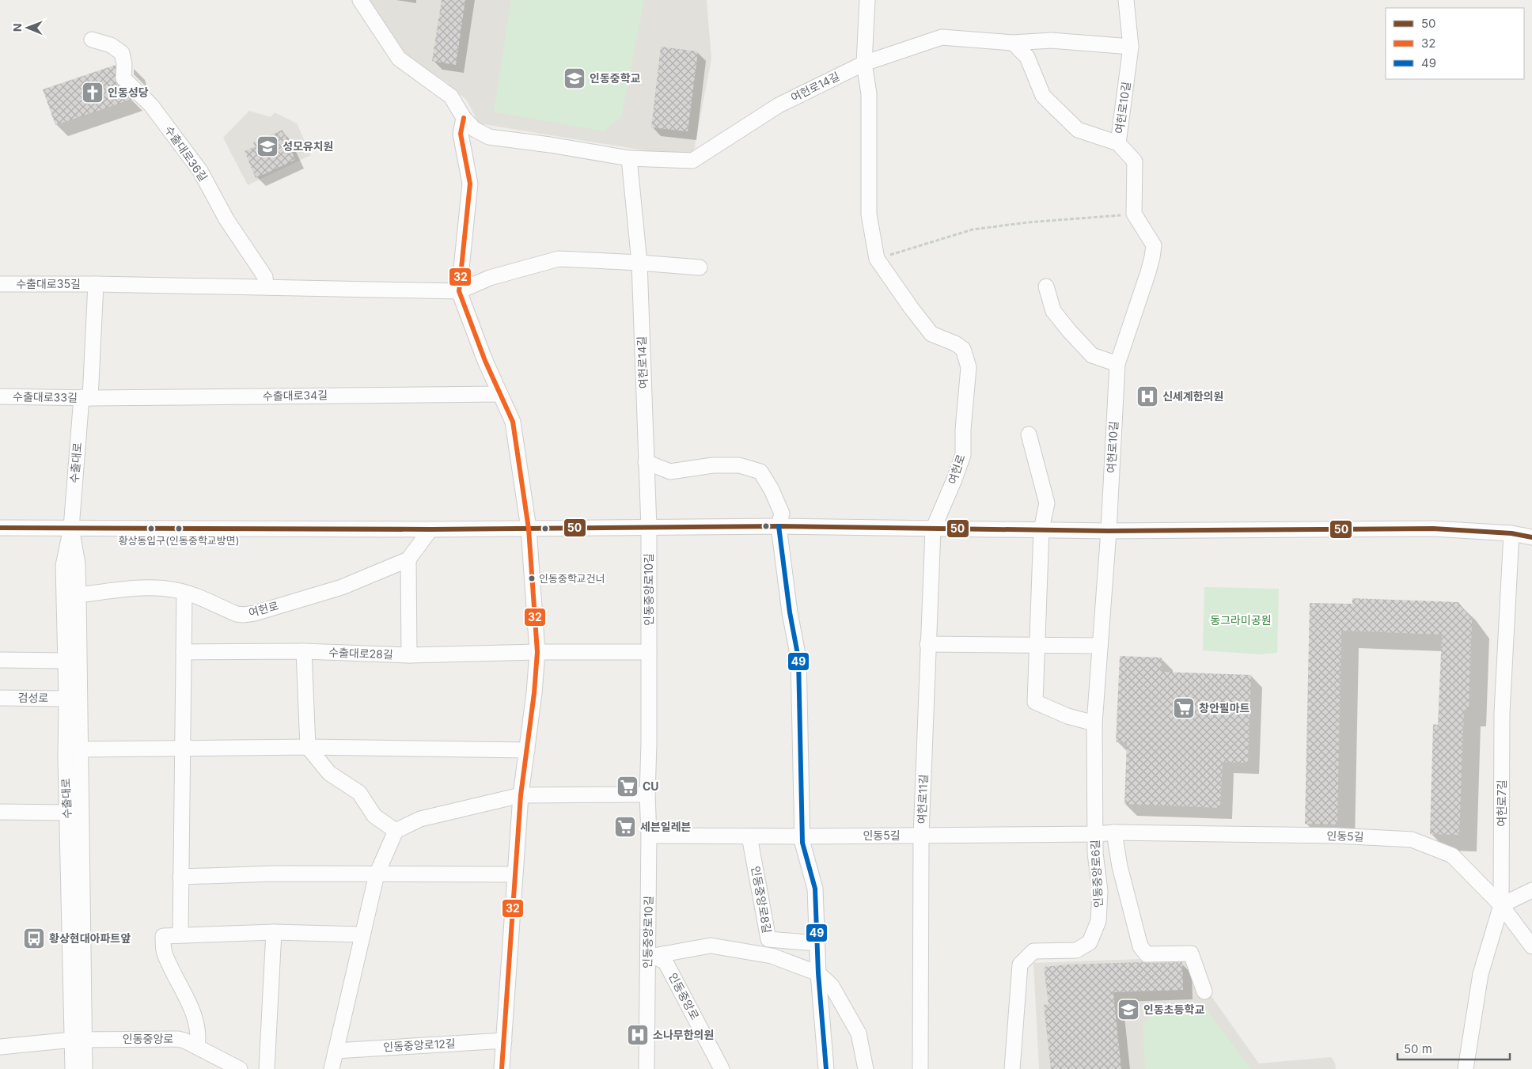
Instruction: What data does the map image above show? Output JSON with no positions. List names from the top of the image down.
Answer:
{
  "streets": {
    "street": [
      "여헌로14길",
      "여헌로10길",
      "수출대로36길",
      "수출대로35길",
      "수출대로34길",
      "수출대로33길",
      "수출대로",
      "여헌로",
      "인동중앙로10길",
      "수출대로28길",
      "검성로",
      "여헌로11길",
      "여헌로7길",
      "인동5길",
      "인동중앙로6길",
      "인동중앙로8길",
      "인동중앙로",
      "인동중앙로12길"
    ]
  },
  "crossings": [
    ["여헌로14길", "여헌로10길"],
    ["여헌로14길", "인동중앙로10길"],
    ["여헌로10길", "인동중앙로6길"],
    ["수출대로35길", "수출대로"],
    ["수출대로34길", "수출대로33길"],
    ["수출대로34길", "수출대로"],
    ["수출대로33길", "수출대로"],
    ["수출대로", "여헌로"],
    ["수출대로", "검성로"],
    ["수출대로", "인동중앙로"],
    ["여헌로", "여헌로11길"],
    ["인동중앙로10길", "인동5길"],
    ["인동중앙로10길", "인동중앙로"],
    ["여헌로11길", "인동5길"],
    ["여헌로7길", "인동5길"],
    ["인동5길", "인동중앙로6길"],
    ["인동5길", "인동중앙로8길"]
  ],
  "parks": ["동그라미공원"],
  "places": {
    "school or university": ["인동중학교", "성모유치원", "인동초등학교"],
    "church": ["인동성당"],
    "hospital": ["신세계한의원", "소나무한의원"],
    "other": ["황상동입구(인동중학교방면)", "인동중학교건너"],
    "supermarket": ["창안필마트", "CU", "세븐일레븐"],
    "bus stop": ["황상현대아파트앞"]
  },
  "lines": ["transit line 32", "transit line 50", "transit line 49"],
  "legend": ["50", "32", "49"],
  "scale_bar": "50 m",
  "north": "left"
}
